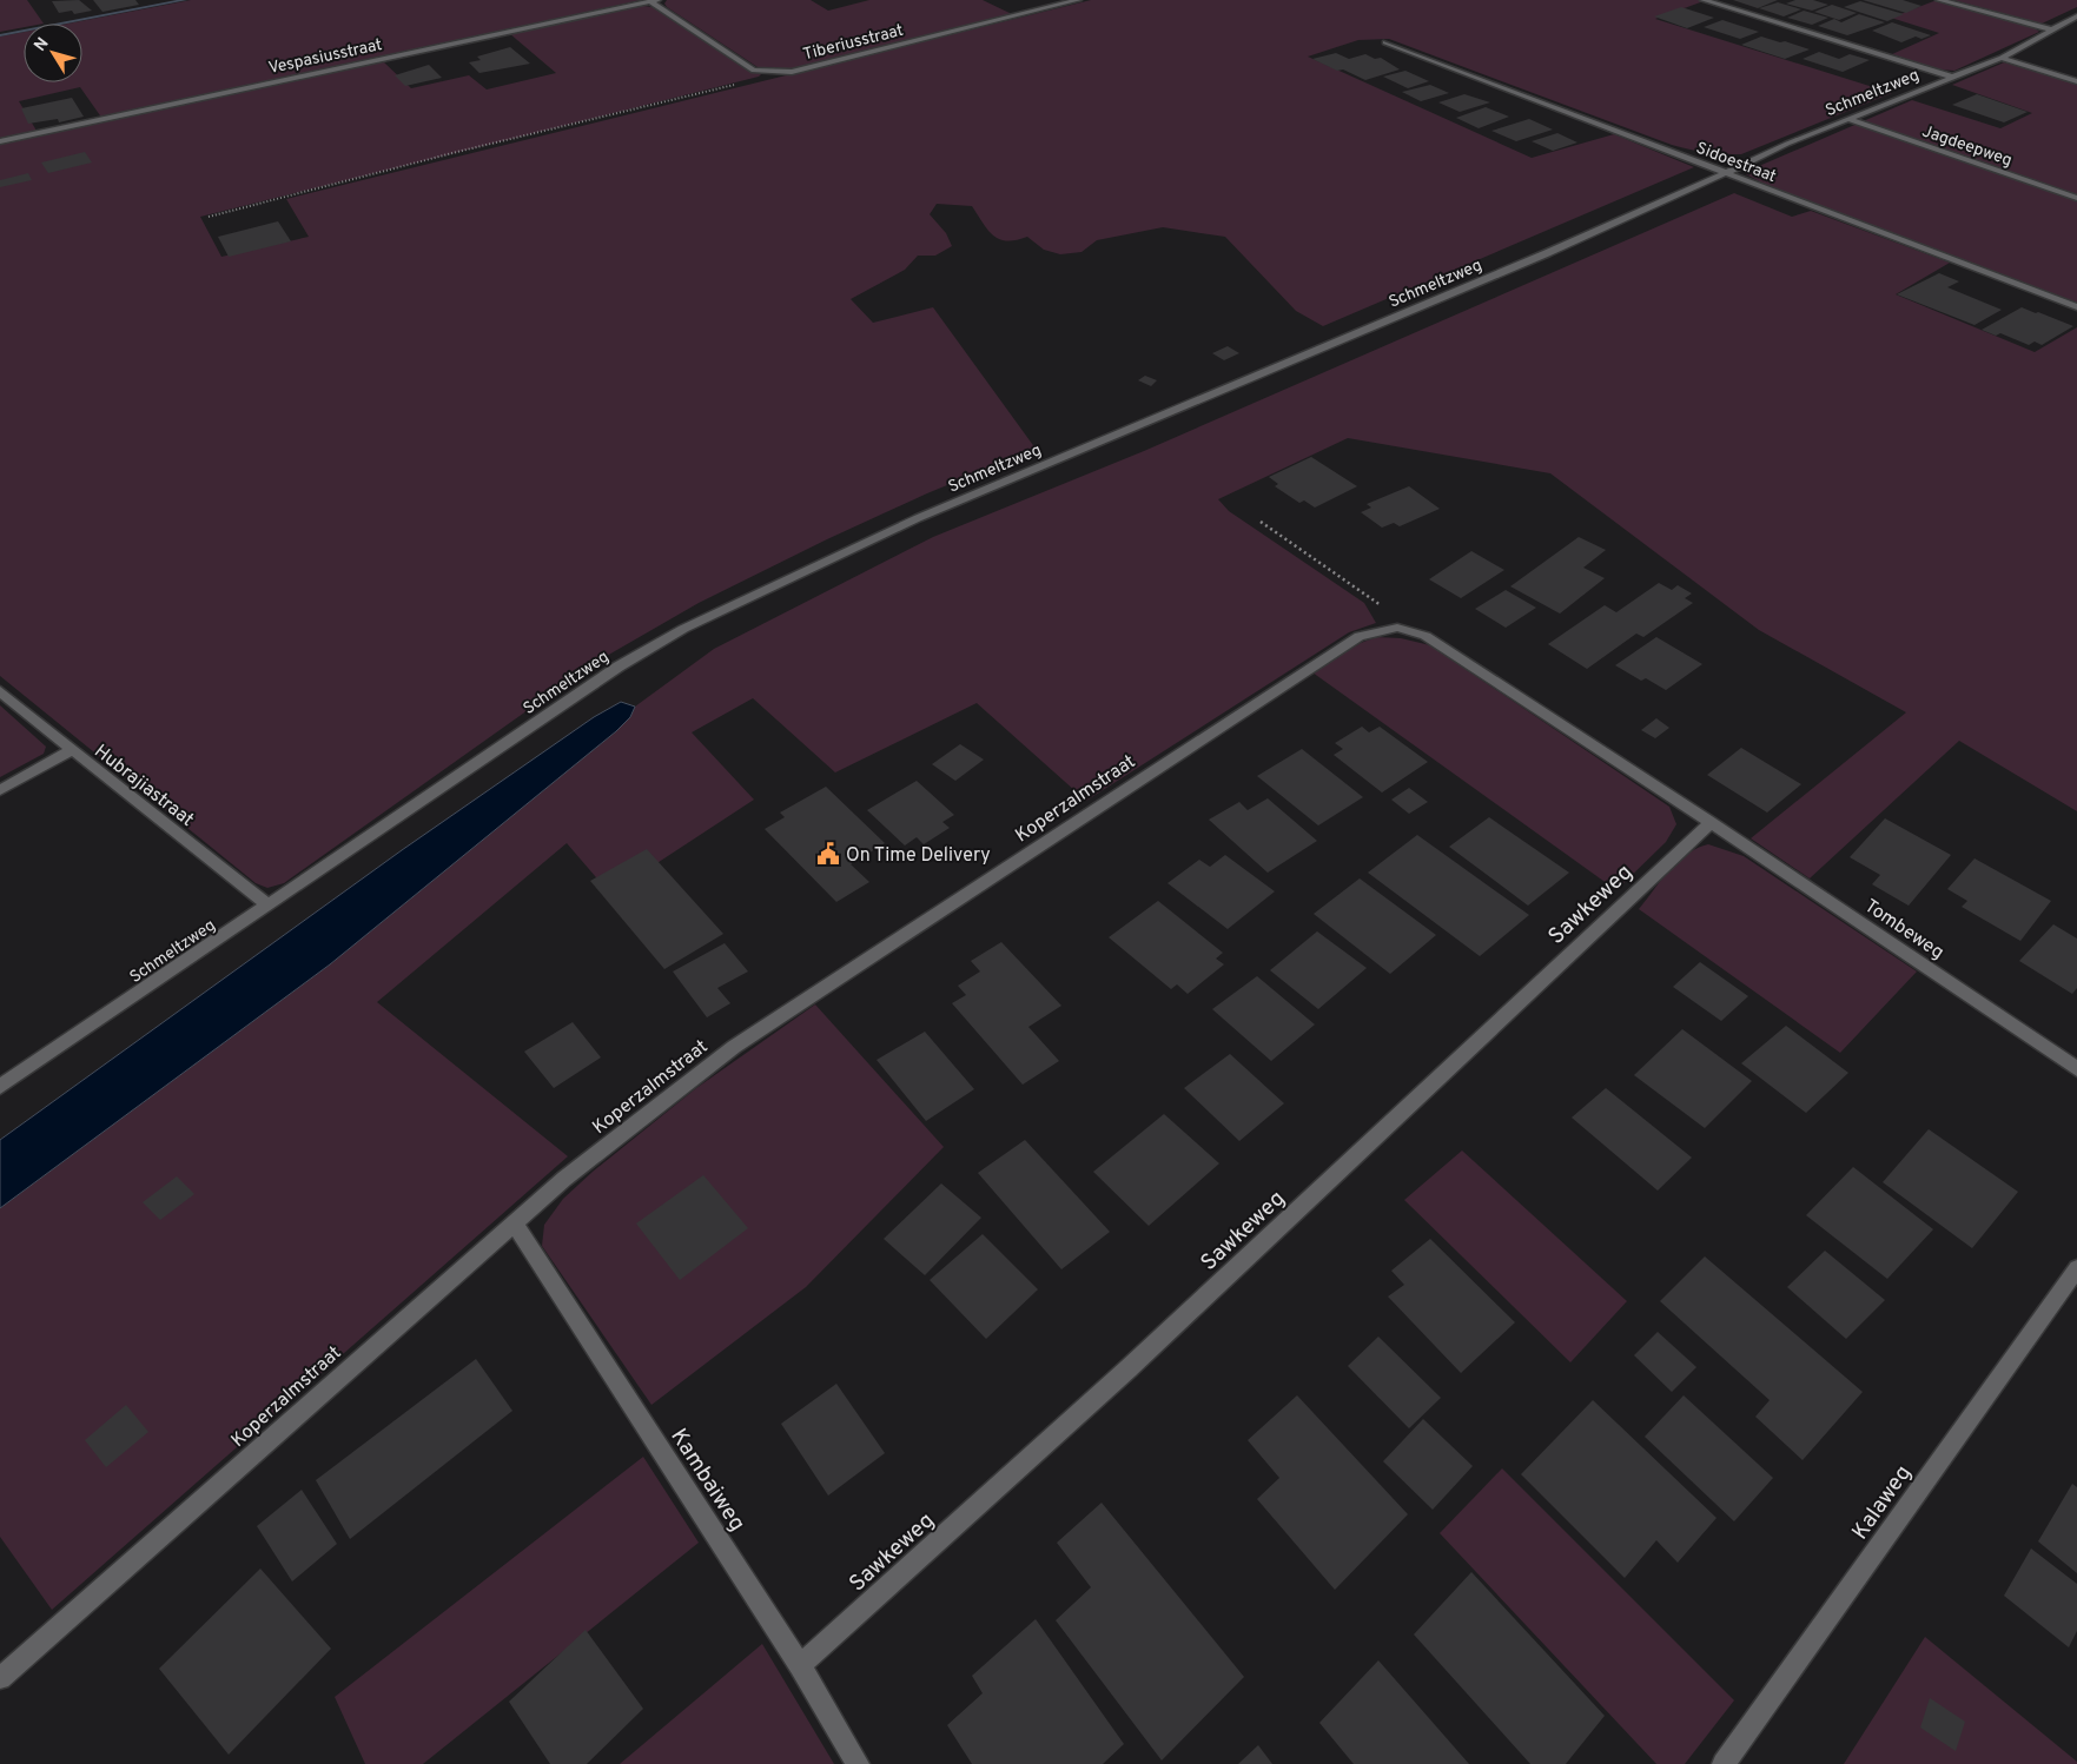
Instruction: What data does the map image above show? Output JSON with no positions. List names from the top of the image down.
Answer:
{
  "streets": {
    "street": [
      "Tiberiusstraat",
      "Vespasiusstraat",
      "Schmeltzweg",
      "Jagdeepweg",
      "Sidoestraat",
      "Hubrajiastraat",
      "Koperzalmstraat",
      "Sawkeweg",
      "Tombeweg",
      "Kambaiweg",
      "Kalaweg"
    ]
  },
  "crossings": [
    ["Tiberiusstraat", "Vespasiusstraat"],
    ["Schmeltzweg", "Jagdeepweg"],
    ["Schmeltzweg", "Sidoestraat"],
    ["Schmeltzweg", "Hubrajiastraat"],
    ["Koperzalmstraat", "Tombeweg"],
    ["Koperzalmstraat", "Kambaiweg"],
    ["Sawkeweg", "Tombeweg"],
    ["Sawkeweg", "Kambaiweg"]
  ],
  "places": {
    "public building": ["On Time Delivery"]
  },
  "north": "top left"
}
